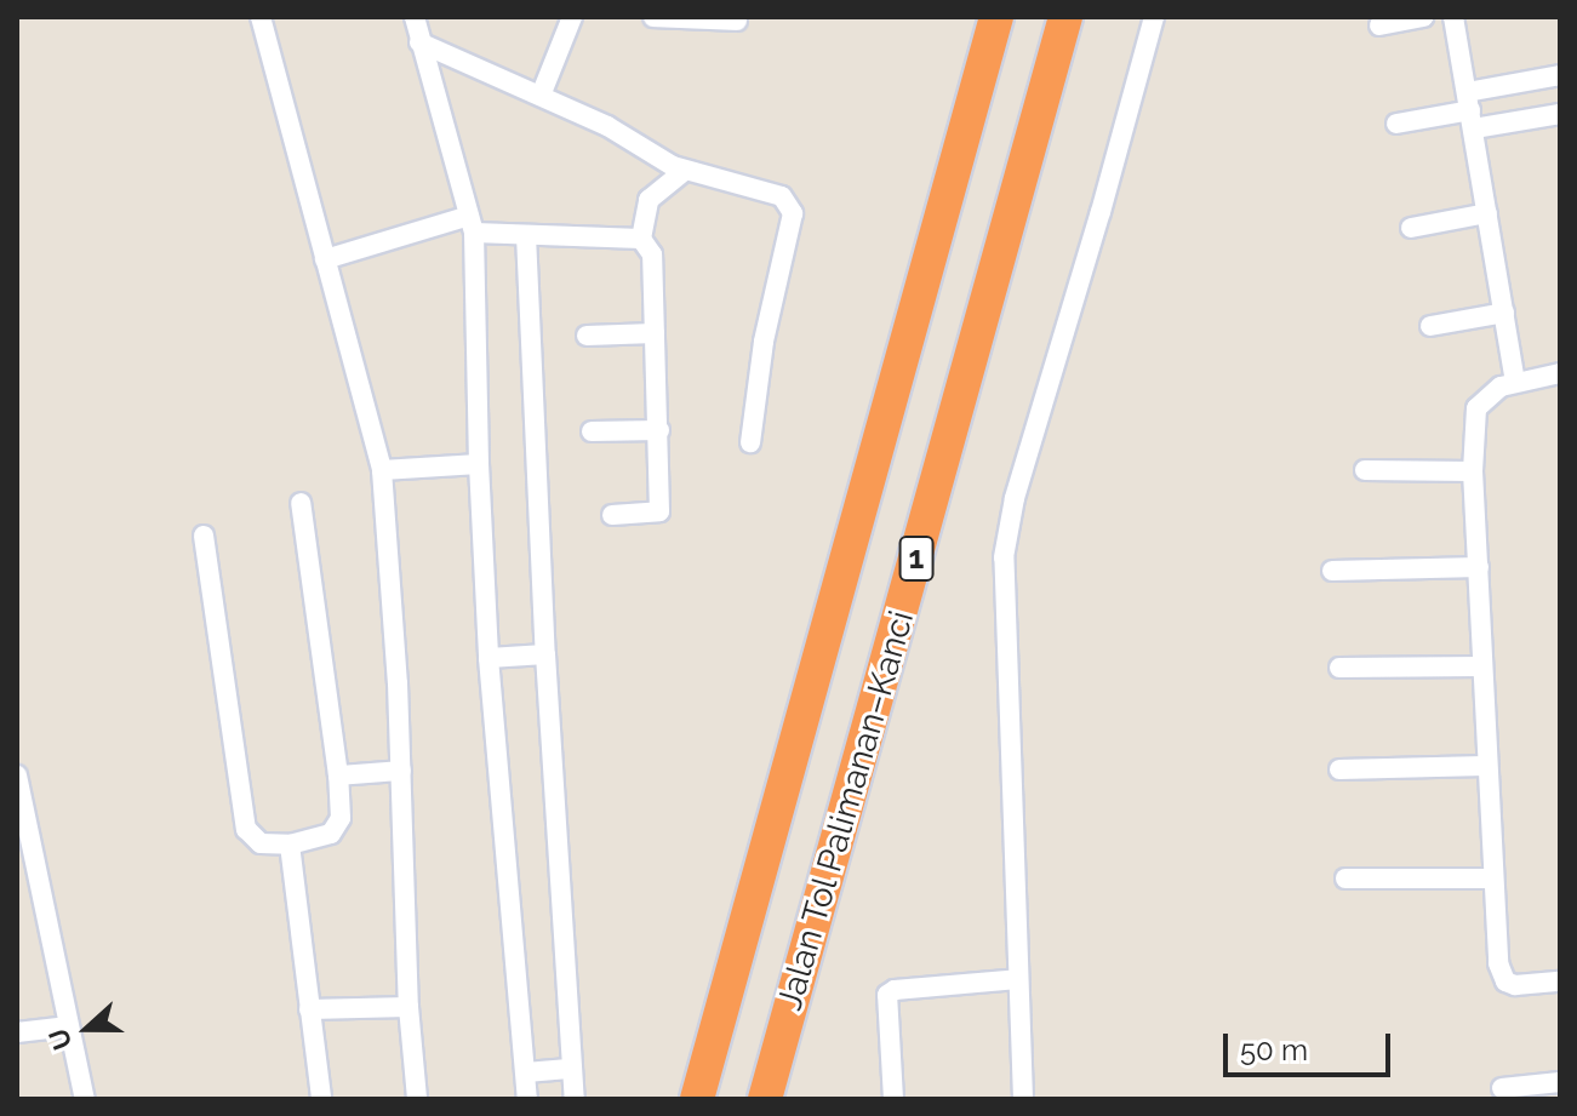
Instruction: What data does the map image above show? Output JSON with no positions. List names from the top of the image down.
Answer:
{
  "streets": {
    "highway": ["1", "Jalan Tol Palimanan–Kanci"]
  },
  "scale_bar": "50 m",
  "north": "left"
}
